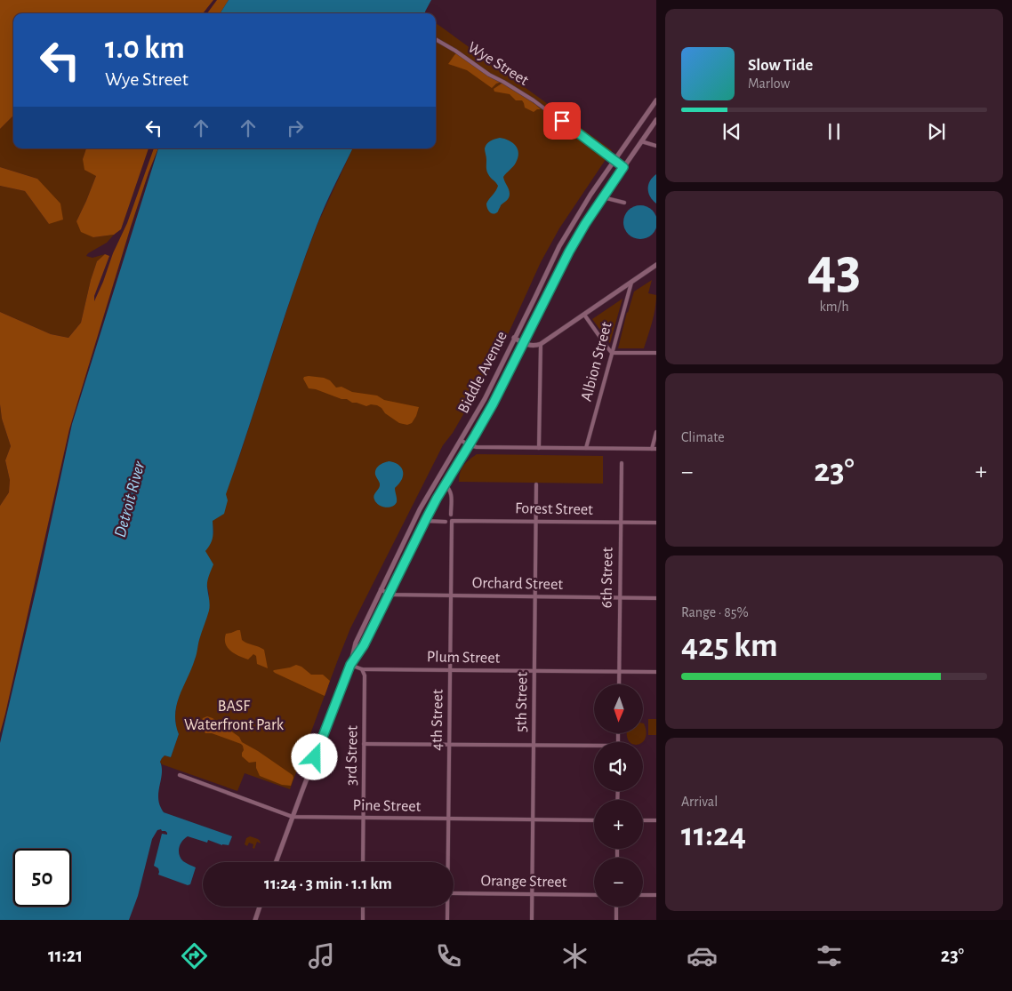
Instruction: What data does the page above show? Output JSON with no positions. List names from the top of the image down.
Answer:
{
  "streets": {
    "main road": ["Biddle Avenue"],
    "street": [
      "Wye Street",
      "Albion Street",
      "Forest Street",
      "6th Street",
      "Orchard Street",
      "Plum Street",
      "5th Street",
      "4th Street",
      "3rd Street",
      "Pine Street",
      "Orange Street"
    ]
  },
  "crossings": [
    ["Wye Street", "Biddle Avenue"],
    ["Biddle Avenue", "Orchard Street"],
    ["Biddle Avenue", "Plum Street"],
    ["Biddle Avenue", "Pine Street"],
    ["Forest Street", "6th Street"],
    ["Forest Street", "5th Street"],
    ["Forest Street", "4th Street"],
    ["6th Street", "Orchard Street"],
    ["6th Street", "Plum Street"],
    ["Orchard Street", "5th Street"],
    ["Orchard Street", "4th Street"],
    ["Plum Street", "5th Street"],
    ["Plum Street", "4th Street"],
    ["Plum Street", "3rd Street"],
    ["5th Street", "Pine Street"],
    ["5th Street", "Orange Street"],
    ["4th Street", "Pine Street"],
    ["3rd Street", "Pine Street"]
  ],
  "water": ["Detroit River"],
  "parks": ["BASF Waterfront Park"],
  "north": "bottom",
  "page": {
    "turn": ["1.0 km", "Wye Street"],
    "song": ["Slow Tide", "Marlow"],
    "tile": [
      ["43", "km/h"],
      "Climate",
      ["Range · 85%", "425 km"],
      ["Arrival", "11:24"]
    ],
    "heat": ["−", "23°", "+"],
    "map_buttons": ["+", "−"],
    "limit": "50",
    "trip": "11:24 · 3 min · 1.1 km",
    "tabs": ["11:21", "23°"]
  }
}
